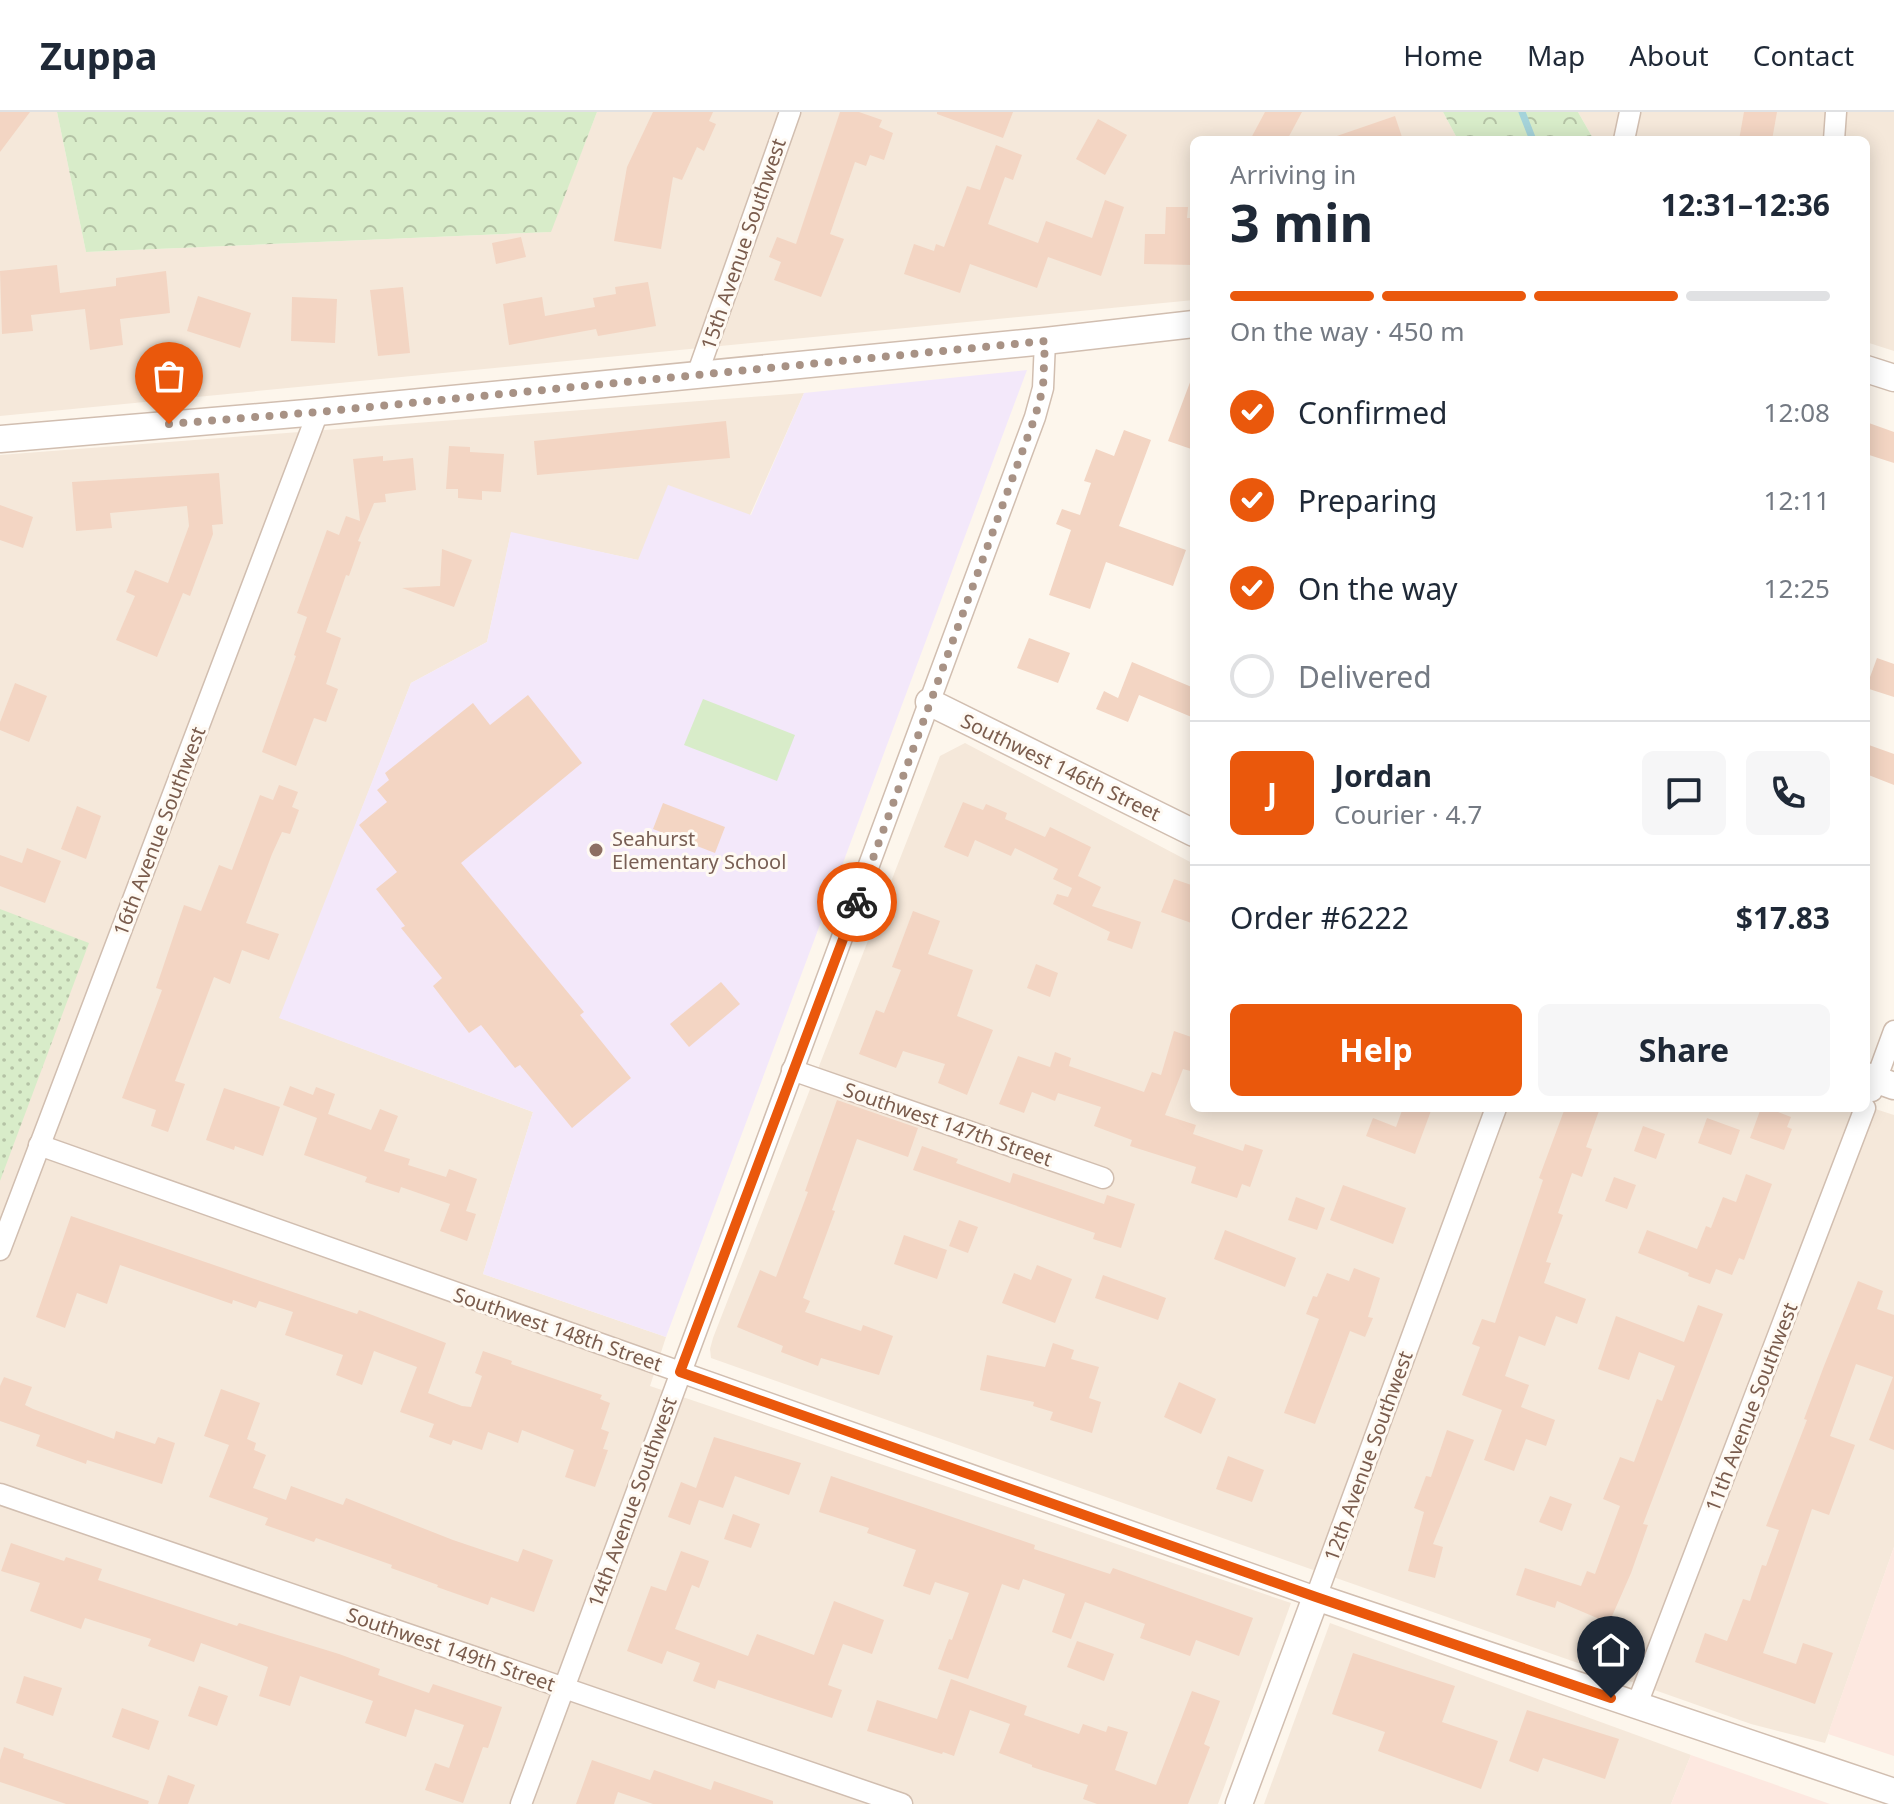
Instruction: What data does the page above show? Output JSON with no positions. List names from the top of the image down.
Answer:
{
  "streets": {
    "street": [
      "15th Avenue Southwest",
      "Southwest 146th Street",
      "16th Avenue Southwest",
      "Southwest 147th Street",
      "Southwest 148th Street",
      "11th Avenue Southwest",
      "12th Avenue Southwest",
      "14th Avenue Southwest",
      "Southwest 149th Street"
    ]
  },
  "crossings": [
    ["Southwest 146th Street", "14th Avenue Southwest"],
    ["16th Avenue Southwest", "Southwest 148th Street"],
    ["Southwest 147th Street", "14th Avenue Southwest"],
    ["Southwest 148th Street", "11th Avenue Southwest"],
    ["Southwest 148th Street", "12th Avenue Southwest"],
    ["Southwest 148th Street", "14th Avenue Southwest"],
    ["14th Avenue Southwest", "Southwest 149th Street"]
  ],
  "places": ["Seahurst Elementary School"],
  "page": {
    "header": "Zuppa",
    "nav": [
      "Home",
      "Map",
      "About",
      "Contact"
    ],
    "heading": ["3 min", "Arriving in", "12:31–12:36"],
    "panel": [
      "Jordan",
      "Courier · 4.7",
      "Order #6222",
      "$17.83"
    ],
    "bar": "On the way · 450 m",
    "list": [
      ["Confirmed", "12:08"],
      ["Preparing", "12:11"],
      ["On the way", "12:25"],
      "Delivered"
    ],
    "round": "J",
    "buttons": ["Help", "Share"]
  }
}
